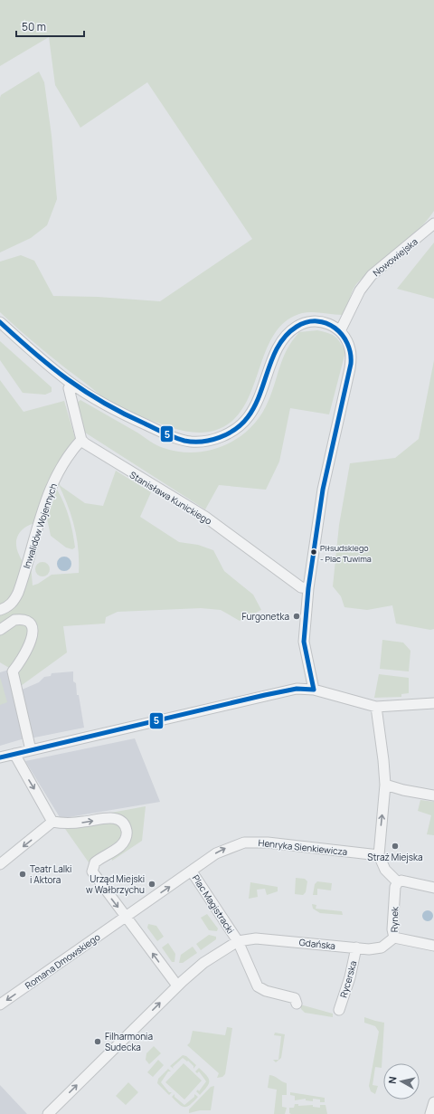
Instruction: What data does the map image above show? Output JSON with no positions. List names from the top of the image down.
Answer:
{
  "streets": {
    "street": [
      "Nowowiejska",
      "Stanisława Kunickiego",
      "Inwalidów Wojennych",
      "Henryka Sienkiewicza",
      "Plac Magistracki",
      "Rynek",
      "Gdańska",
      "Romana Dmowskiego",
      "Rycerska"
    ]
  },
  "crossings": [
    ["Stanisława Kunickiego", "Inwalidów Wojennych"],
    ["Henryka Sienkiewicza", "Plac Magistracki"],
    ["Plac Magistracki", "Gdańska"],
    ["Plac Magistracki", "Romana Dmowskiego"],
    ["Rynek", "Gdańska"],
    ["Gdańska", "Rycerska"]
  ],
  "one_way": ["Henryka Sienkiewicza", "Plac Magistracki", "Romana Dmowskiego"],
  "places": [
    "Piłsudskiego - Plac Tuwima",
    "Furgonetka",
    "Straż Miejska",
    "Teatr Lalki i Aktora",
    "Urząd Miejski w Wałbrzychu",
    "Filharmonia Sudecka"
  ],
  "lines": ["transit line 5"],
  "scale_bar": "50 m",
  "north": "left"
}
